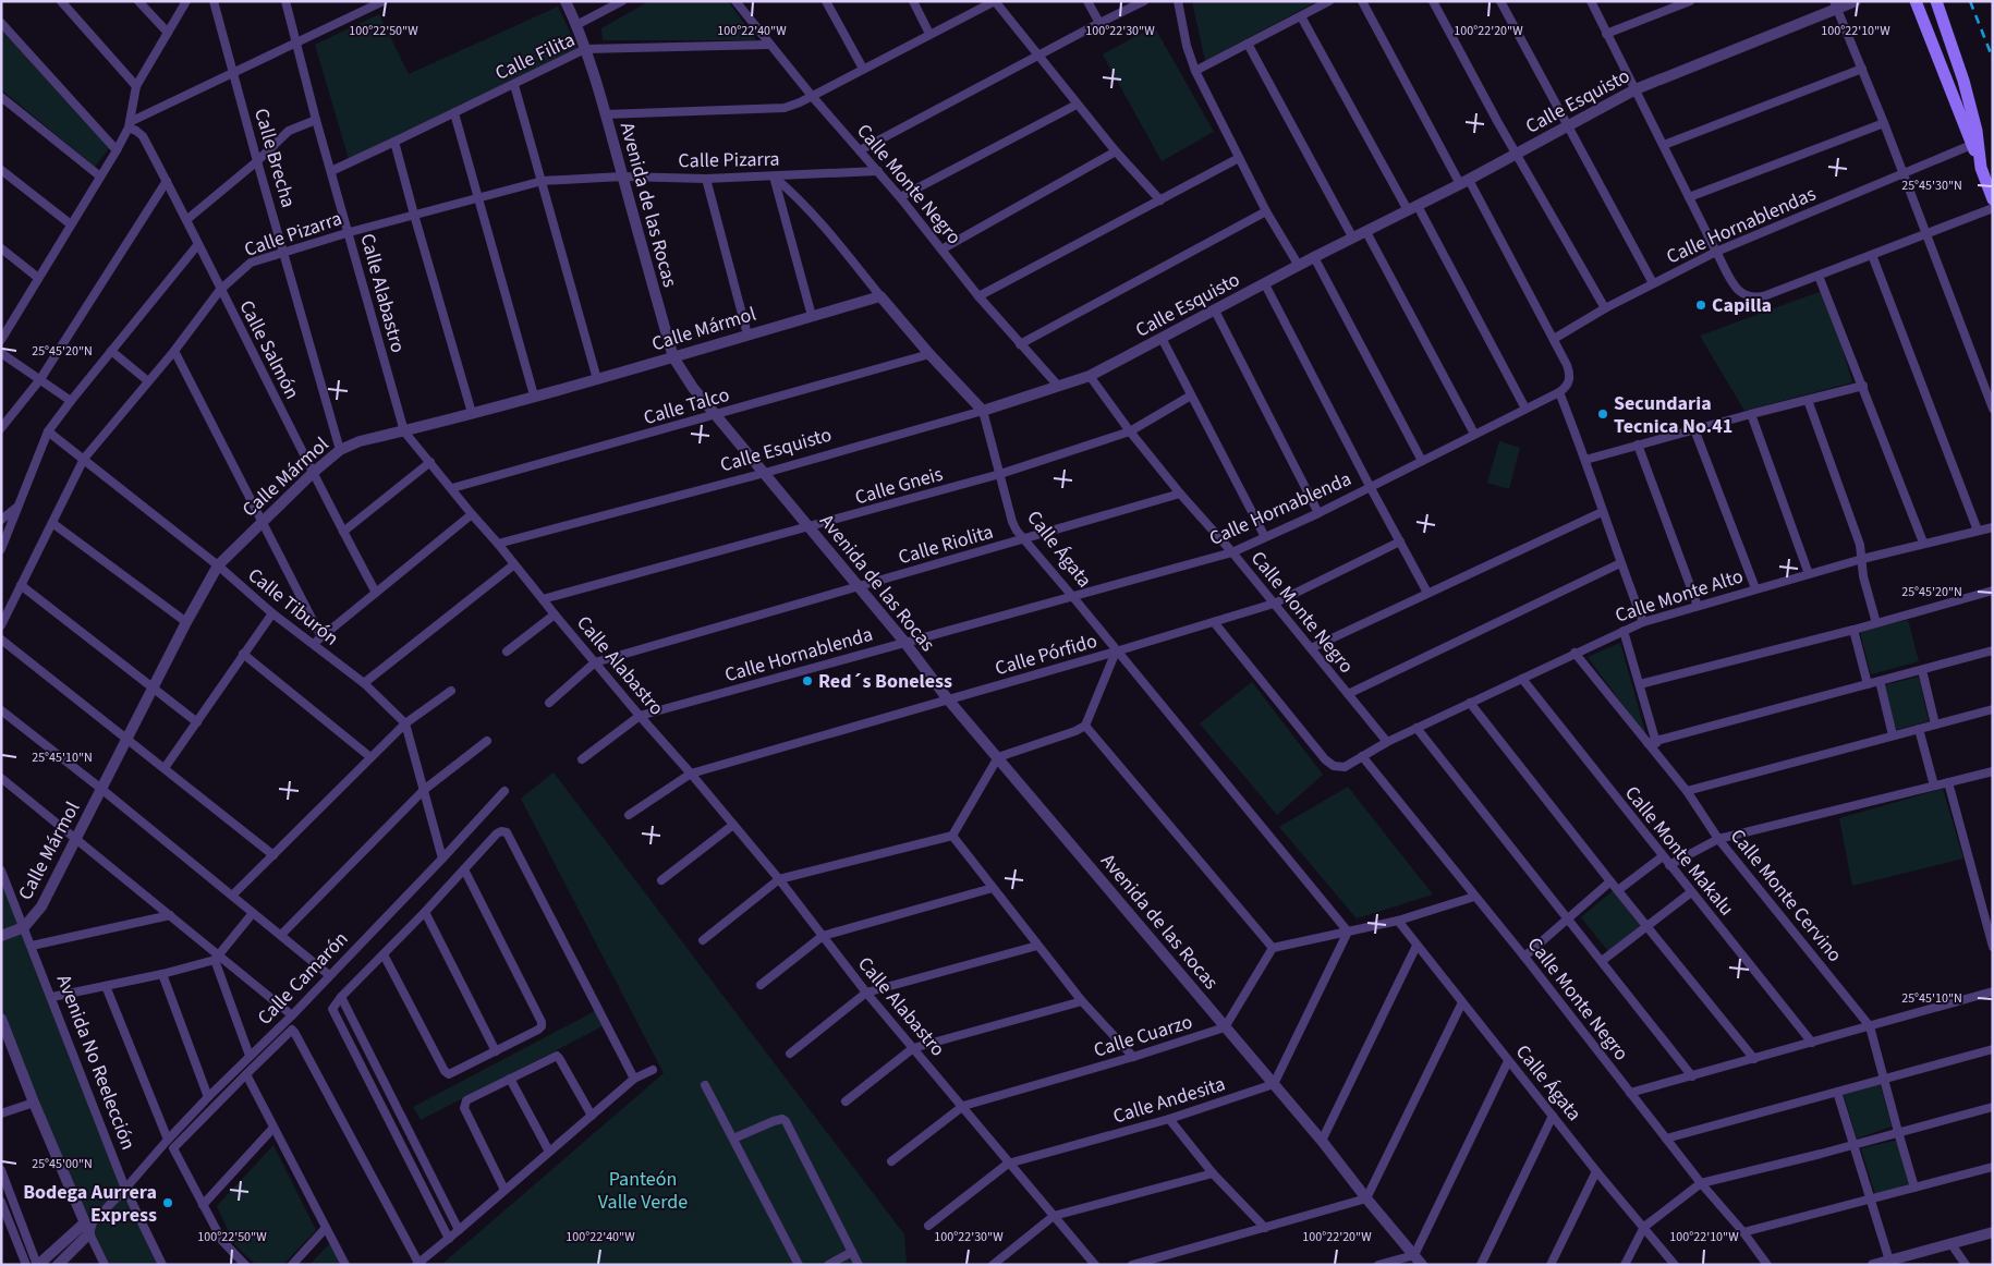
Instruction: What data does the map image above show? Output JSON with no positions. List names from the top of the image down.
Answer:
{
  "streets": {
    "street": [
      "Calle Filita",
      "Calle Esquisto",
      "Calle Brecha",
      "Calle Pizarra",
      "Calle Monte Negro",
      "Avenida de las Rocas",
      "Calle Hornablendas",
      "Calle Alabastro",
      "Calle Mármol",
      "Calle Salmón",
      "Calle Talco",
      "Calle Gneis",
      "Calle Hornablenda",
      "Calle Riolita",
      "Calle Ágata",
      "Calle Monte Alto",
      "Calle Tiburón",
      "Calle Pórfido",
      "Calle Monte Makalu",
      "Calle Monte Cervino",
      "Calle Camarón",
      "Calle Cuarzo",
      "Avenida No Reelección",
      "Calle Andesita"
    ]
  },
  "crossings": [
    ["Calle Filita", "Calle Monte Negro"],
    ["Calle Filita", "Avenida de las Rocas"],
    ["Calle Filita", "Calle Alabastro"],
    ["Calle Esquisto", "Calle Monte Negro"],
    ["Calle Esquisto", "Avenida de las Rocas"],
    ["Calle Esquisto", "Calle Alabastro"],
    ["Calle Esquisto", "Calle Ágata"],
    ["Calle Brecha", "Calle Pizarra"],
    ["Calle Brecha", "Calle Mármol"],
    ["Calle Pizarra", "Calle Monte Negro"],
    ["Calle Pizarra", "Avenida de las Rocas"],
    ["Calle Pizarra", "Calle Alabastro"],
    ["Calle Pizarra", "Calle Salmón"],
    ["Calle Pizarra", "Calle Ágata"],
    ["Calle Pizarra", "Calle Tiburón"],
    ["Calle Monte Negro", "Calle Gneis"],
    ["Calle Monte Negro", "Calle Hornablenda"],
    ["Calle Monte Negro", "Calle Riolita"],
    ["Calle Monte Negro", "Calle Monte Alto"],
    ["Calle Monte Negro", "Calle Pórfido"],
    ["Avenida de las Rocas", "Calle Mármol"],
    ["Avenida de las Rocas", "Calle Talco"],
    ["Avenida de las Rocas", "Calle Gneis"],
    ["Avenida de las Rocas", "Calle Hornablenda"],
    ["Avenida de las Rocas", "Calle Riolita"],
    ["Avenida de las Rocas", "Calle Pórfido"],
    ["Avenida de las Rocas", "Calle Cuarzo"],
    ["Avenida de las Rocas", "Calle Andesita"],
    ["Calle Alabastro", "Calle Mármol"],
    ["Calle Alabastro", "Calle Talco"],
    ["Calle Alabastro", "Calle Gneis"],
    ["Calle Alabastro", "Calle Hornablenda"],
    ["Calle Alabastro", "Calle Riolita"],
    ["Calle Alabastro", "Calle Pórfido"],
    ["Calle Alabastro", "Calle Cuarzo"],
    ["Calle Alabastro", "Calle Andesita"],
    ["Calle Mármol", "Calle Salmón"],
    ["Calle Mármol", "Calle Ágata"],
    ["Calle Mármol", "Calle Tiburón"],
    ["Calle Mármol", "Avenida No Reelección"],
    ["Calle Talco", "Calle Ágata"],
    ["Calle Gneis", "Calle Ágata"],
    ["Calle Hornablenda", "Calle Ágata"],
    ["Calle Riolita", "Calle Ágata"],
    ["Calle Ágata", "Calle Pórfido"],
    ["Calle Monte Alto", "Calle Pórfido"],
    ["Calle Monte Alto", "Calle Monte Makalu"],
    ["Calle Monte Alto", "Calle Monte Cervino"],
    ["Calle Camarón", "Avenida No Reelección"]
  ],
  "parks": ["Panteón Valle Verde"],
  "places": [
    "Capilla",
    "Secundaria Tecnica No.41",
    "Red´s Boneless",
    "Bodega Aurrera Express"
  ],
  "coordinates": [
    "100°22'50\"W",
    "100°22'40\"W",
    "100°22'30\"W",
    "100°22'20\"W",
    "100°22'10\"W",
    "25°45'30\"N",
    "25°45'20\"N",
    "25°45'10\"N",
    "25°45'00\"N"
  ]
}
